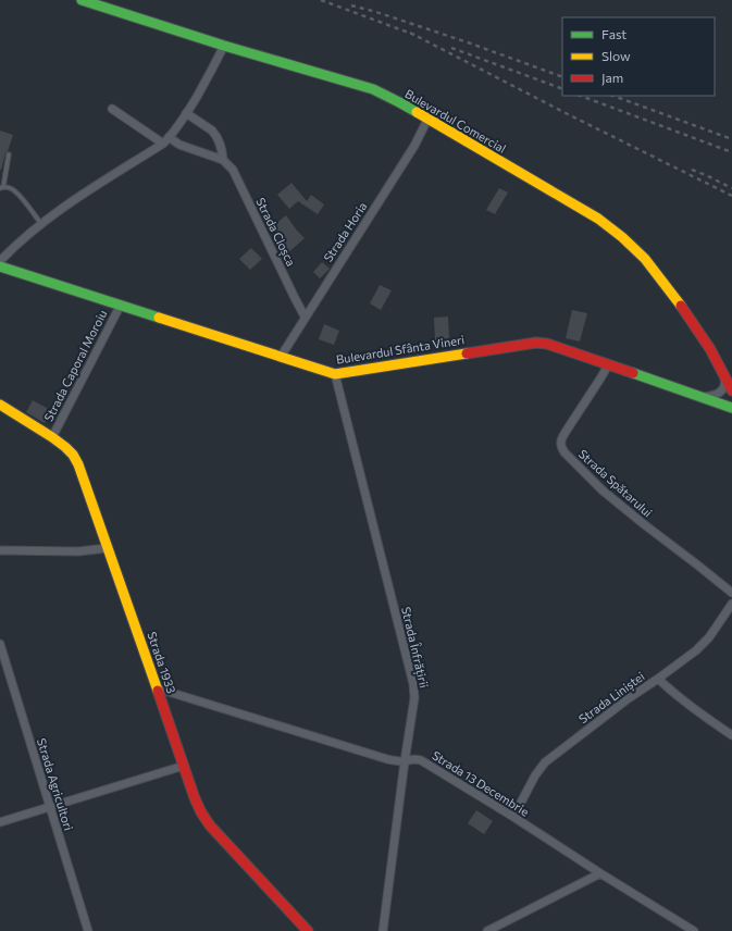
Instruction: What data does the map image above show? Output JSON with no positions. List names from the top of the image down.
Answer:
{
  "streets": {
    "street": [
      "Bulevardul Comercial",
      "Strada Cloșca",
      "Strada Horia",
      "Bulevardul Sfânta Vineri",
      "Strada Caporal Moroiu",
      "Strada Spătarului",
      "Strada Înfrățirii",
      "Strada 1933",
      "Strada Liniștei",
      "Strada 13 Decembrie",
      "Strada Agricultori"
    ]
  },
  "crossings": [
    ["Bulevardul Comercial", "Strada Horia"],
    ["Strada Cloșca", "Strada Horia"],
    ["Strada Horia", "Bulevardul Sfânta Vineri"],
    ["Bulevardul Sfânta Vineri", "Strada Caporal Moroiu"],
    ["Bulevardul Sfânta Vineri", "Strada Spătarului"],
    ["Bulevardul Sfânta Vineri", "Strada Înfrățirii"],
    ["Strada Caporal Moroiu", "Strada 1933"],
    ["Strada Înfrățirii", "Strada 13 Decembrie"],
    ["Strada 1933", "Strada 13 Decembrie"],
    ["Strada Liniștei", "Strada 13 Decembrie"]
  ],
  "legend": ["Fast", "Slow", "Jam"]
}
